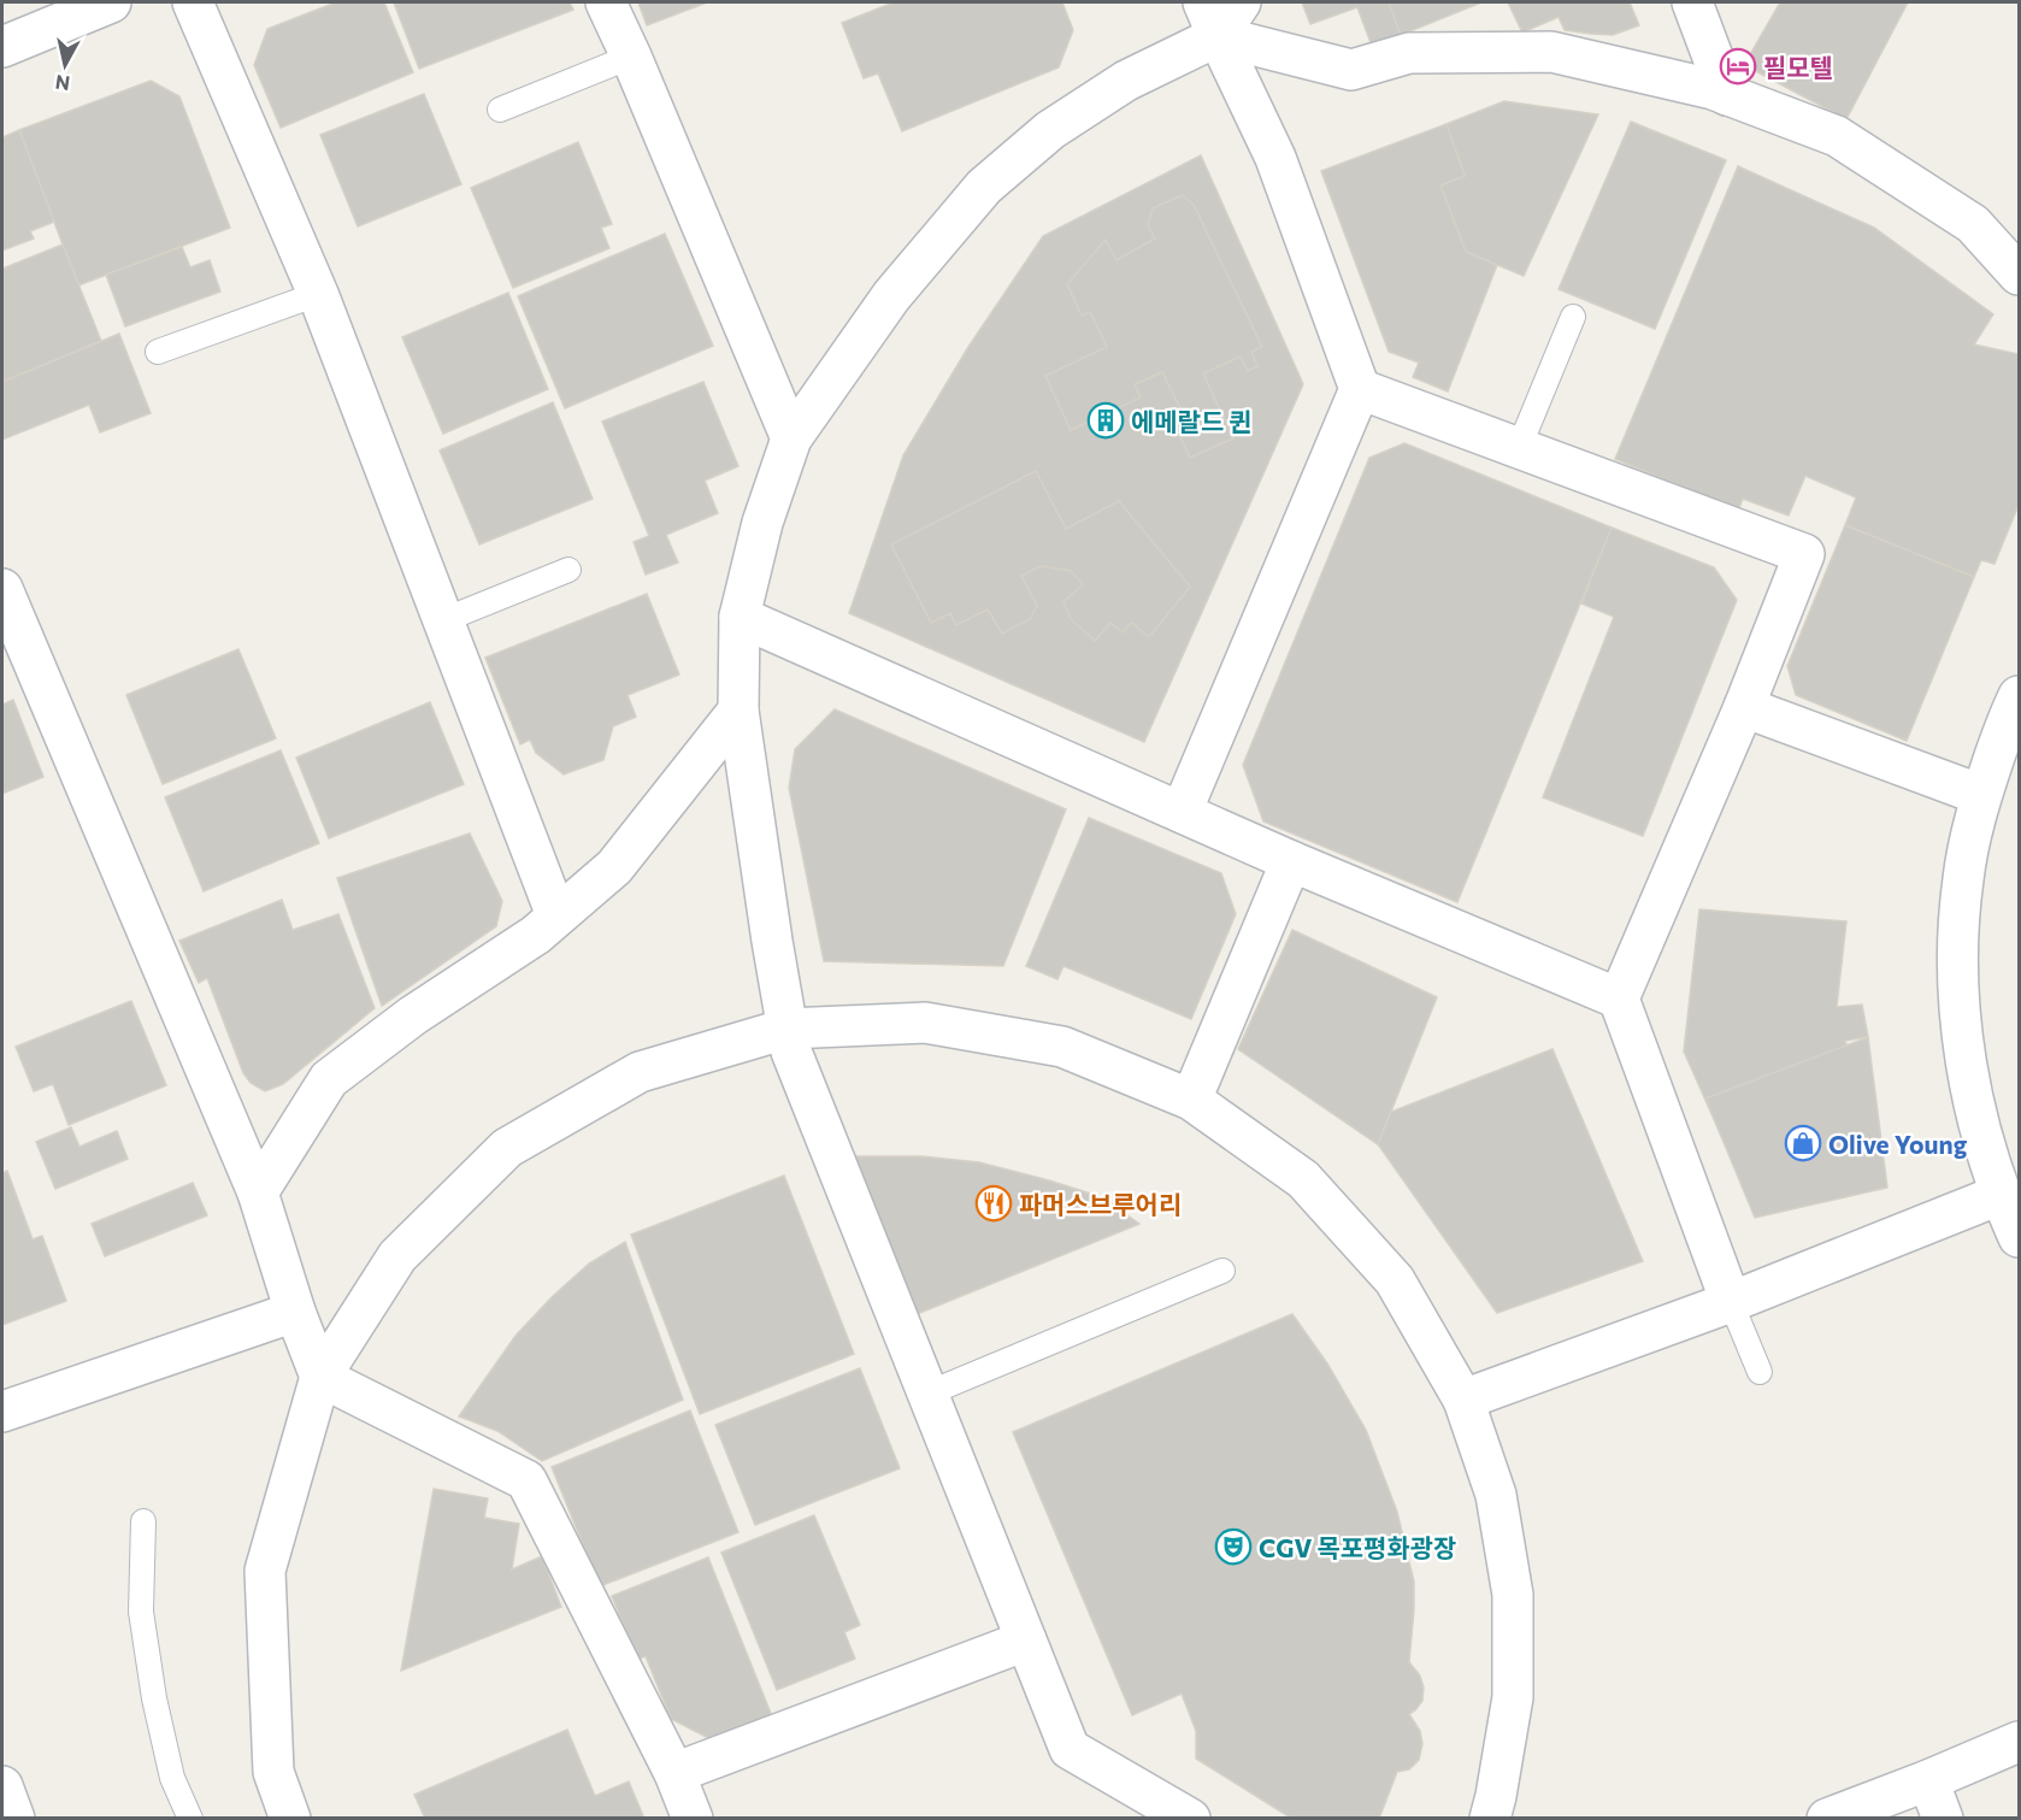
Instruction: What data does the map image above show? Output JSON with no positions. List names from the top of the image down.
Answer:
{
  "places": {
    "hotel": ["필모텔"],
    "building": ["에메랄드 퀸"],
    "shop": ["Olive Young"],
    "restaurant": ["파머스브루어리"],
    "theatre": ["CGV 목포평화광장"]
  },
  "north": "bottom"
}
